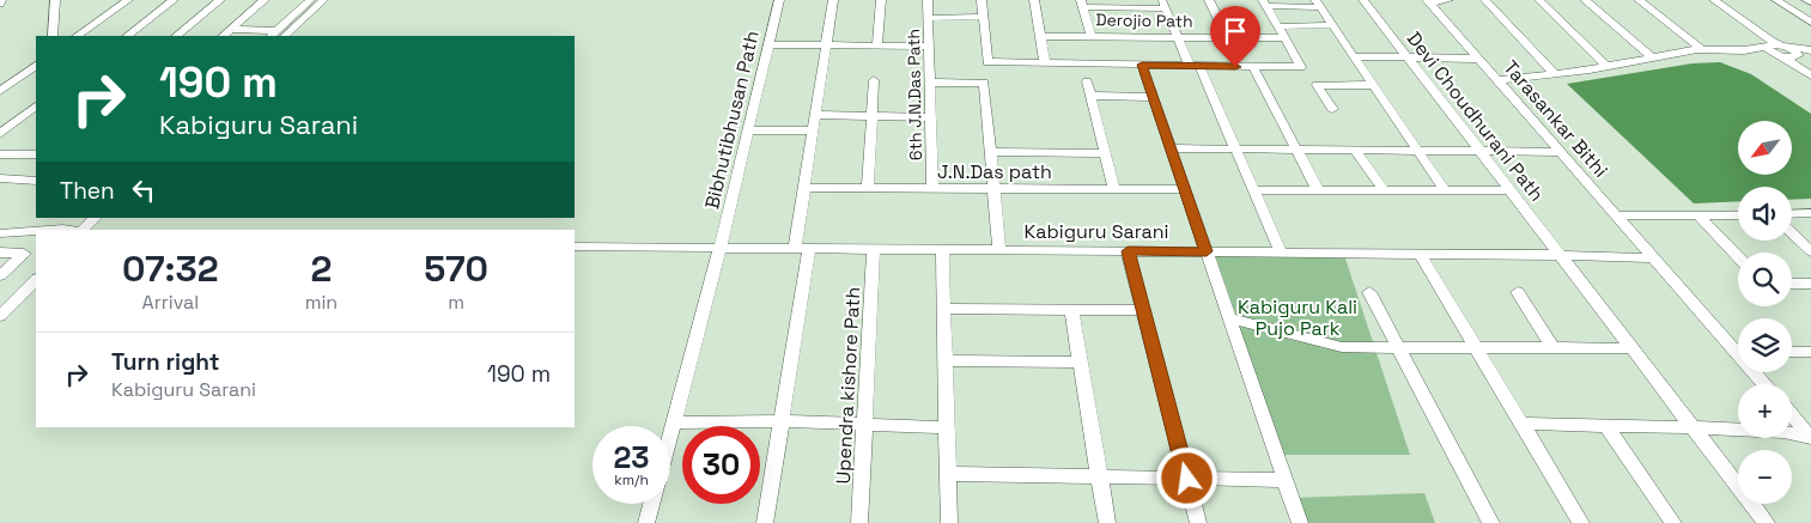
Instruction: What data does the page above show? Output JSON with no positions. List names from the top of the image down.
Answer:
{
  "streets": {
    "street": [
      "Derojio Path",
      "6th J.N.Das Path",
      "Devi Choudhurani Path",
      "Tarasankar Bithi",
      "Bibhutibhusan Path",
      "J.N.Das path",
      "Kabiguru Sarani",
      "Upendra kishore Path"
    ]
  },
  "crossings": [
    ["6th J.N.Das Path", "J.N.Das path"],
    ["Devi Choudhurani Path", "Kabiguru Sarani"],
    ["Tarasankar Bithi", "Kabiguru Sarani"],
    ["Bibhutibhusan Path", "Kabiguru Sarani"],
    ["Kabiguru Sarani", "Upendra kishore Path"]
  ],
  "parks": ["Kabiguru Kali Pujo Park"],
  "north": "bottom left",
  "page": {
    "turn": ["190 m", "Kabiguru Sarani"],
    "map_buttons": ["+", "−"],
    "then": "Then",
    "eta": [
      "07:32",
      "Arrival",
      "2",
      "min",
      "570",
      "m"
    ],
    "list": [
      {
        "name": "Turn right",
        "note": "Kabiguru Sarani",
        "value": "190 m"
      }
    ],
    "speed": "23 km/h",
    "limit": "30"
  }
}
